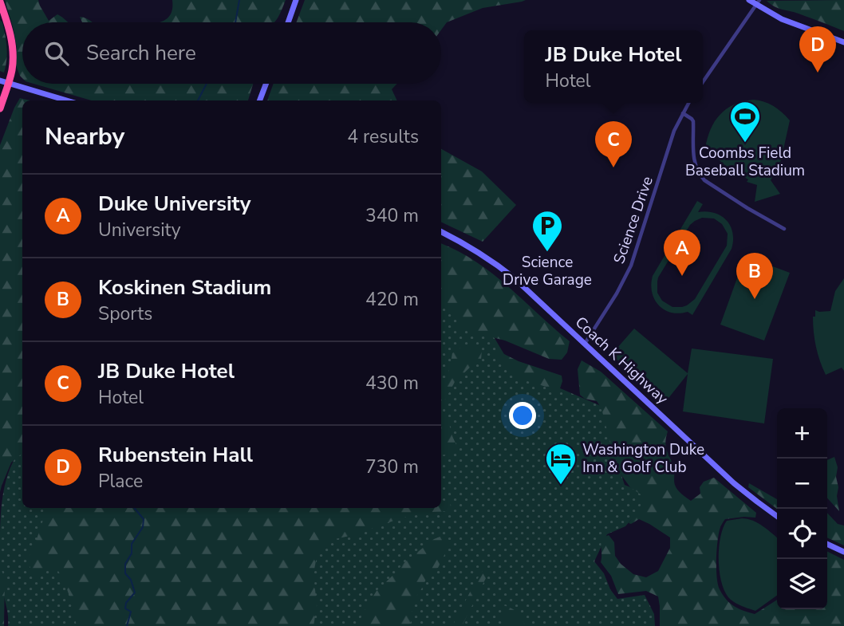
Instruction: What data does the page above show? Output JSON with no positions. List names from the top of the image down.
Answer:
{
  "streets": {
    "main road": ["Coach K Highway"],
    "street": ["Science Drive"]
  },
  "crossings": [
    ["Science Drive", "Coach K Highway"]
  ],
  "places": {
    "sports": ["Coombs Field Baseball Stadium"],
    "parking": ["Science Drive Garage"],
    "hotel": ["Washington Duke Inn & Golf Club"]
  },
  "page": {
    "search": "Search here",
    "pins": [
      "D",
      "C",
      "A",
      "B"
    ],
    "popup": ["JB Duke Hotel", "Hotel"],
    "heading": ["Nearby", "4 results"],
    "list": [
      {
        "mark": "A",
        "name": "Duke University",
        "note": "University",
        "value": "340 m"
      },
      {
        "mark": "B",
        "name": "Koskinen Stadium",
        "note": "Sports",
        "value": "420 m"
      },
      {
        "mark": "C",
        "name": "JB Duke Hotel",
        "note": "Hotel",
        "value": "430 m"
      },
      {
        "mark": "D",
        "name": "Rubenstein Hall",
        "note": "Place",
        "value": "730 m"
      }
    ],
    "map_buttons": ["+", "−"]
  }
}
